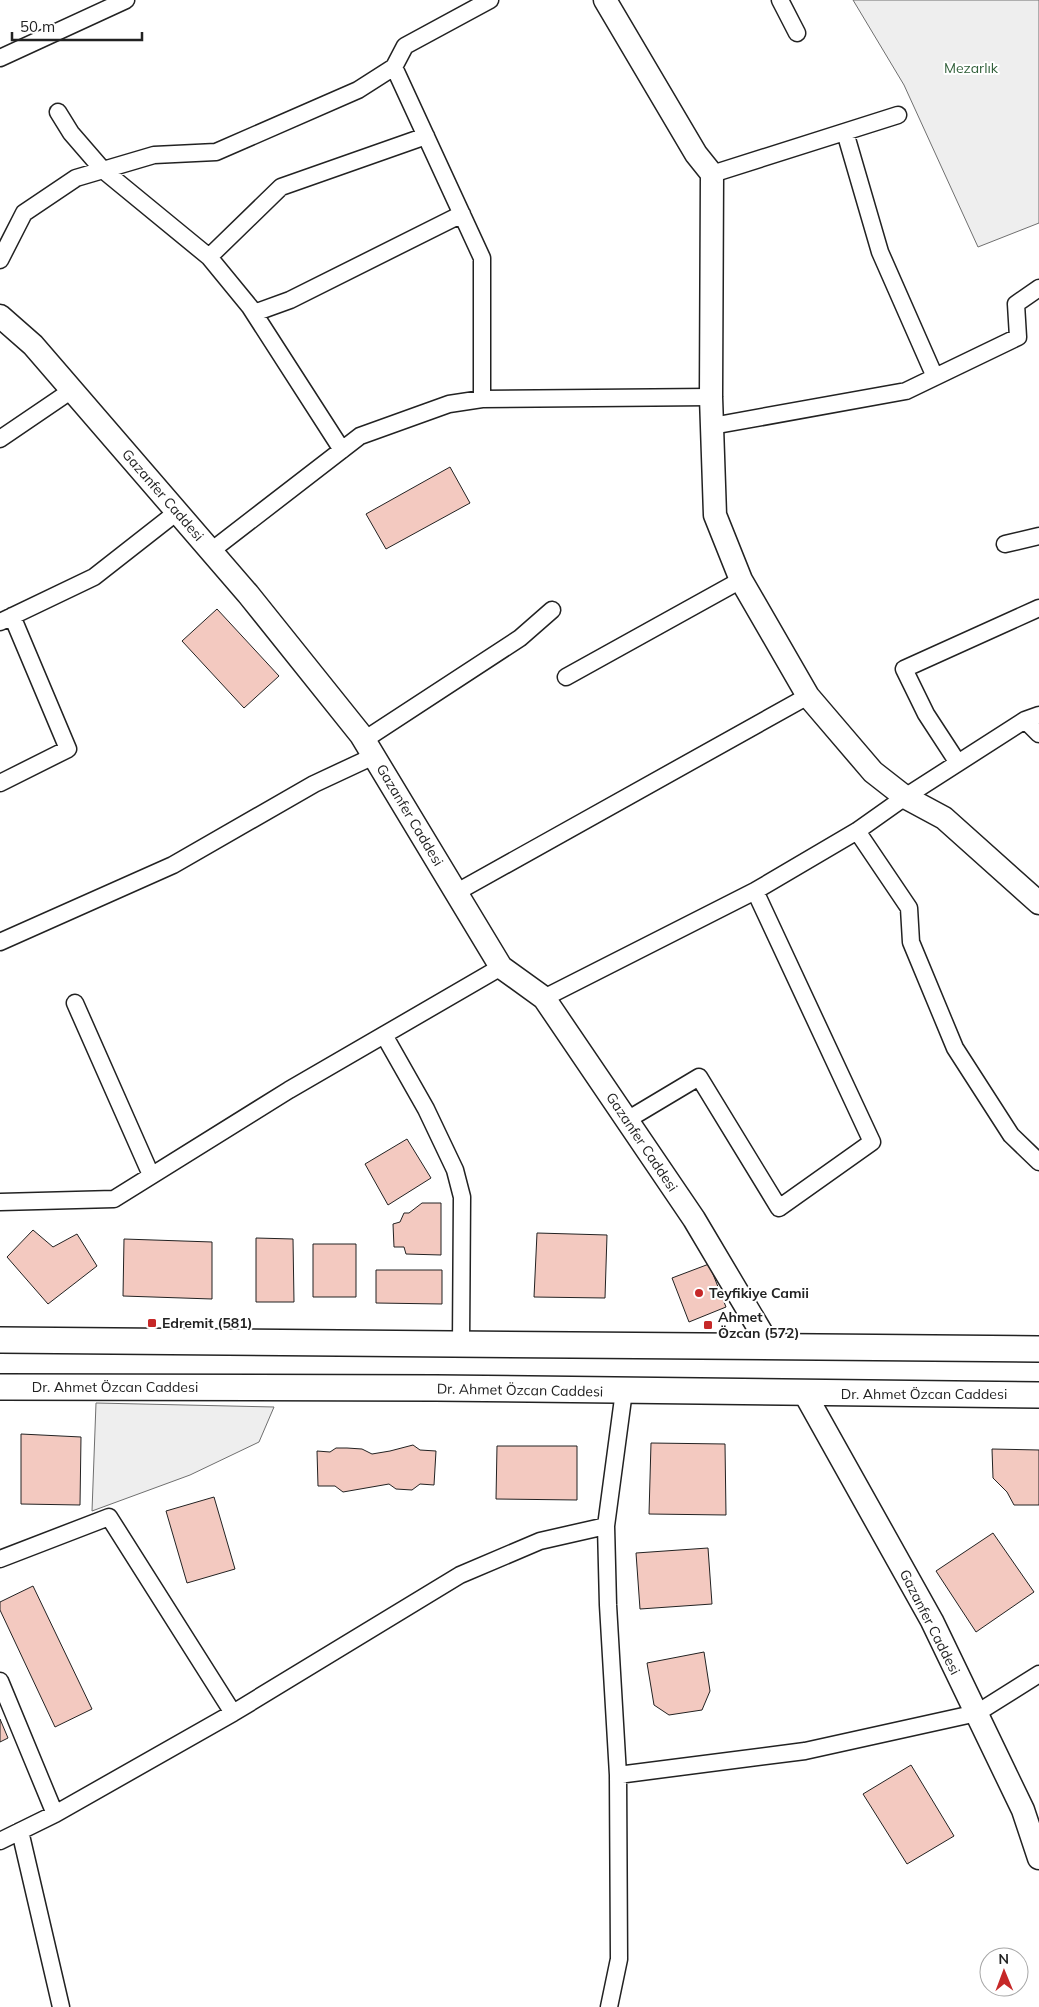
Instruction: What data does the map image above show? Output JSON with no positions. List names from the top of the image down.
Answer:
{
  "streets": {
    "main road": ["Dr. Ahmet Özcan Caddesi"],
    "street": ["Gazanfer Caddesi"]
  },
  "crossings": [
    ["Gazanfer Caddesi", "Dr. Ahmet Özcan Caddesi"]
  ],
  "parks": ["Mezarlık"],
  "places": {
    "other": ["Teyfikiye Camii"],
    "transit": ["Edremit (581)", "Ahmet Özcan (572)"]
  },
  "scale_bar": "50 m",
  "north": "top"
}
